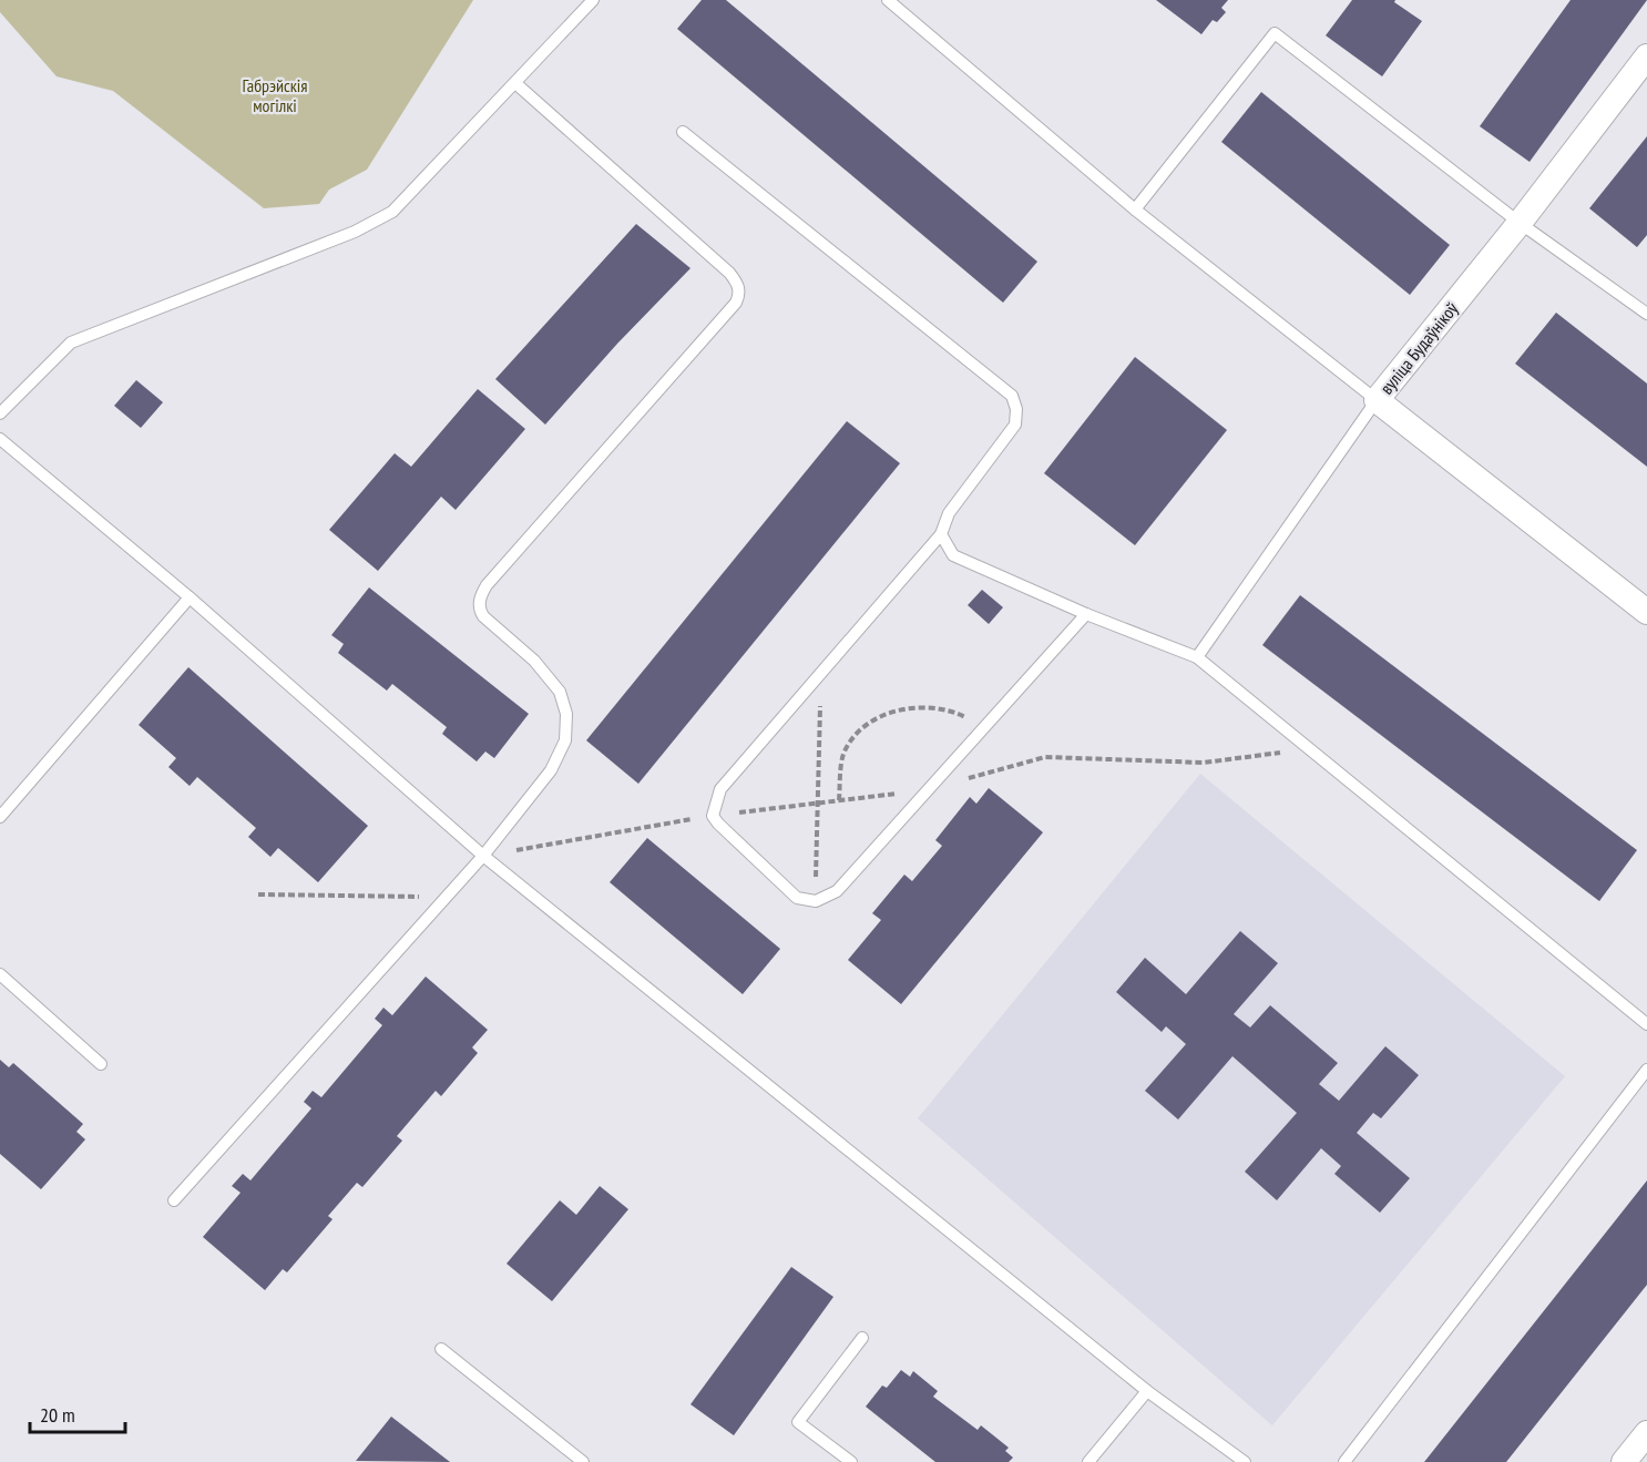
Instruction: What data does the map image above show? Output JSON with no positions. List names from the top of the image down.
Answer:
{
  "streets": {
    "street": ["вуліца Будаўнікоў"]
  },
  "parks": ["Габрэйскія могілкі"],
  "scale_bar": "20 m"
}
